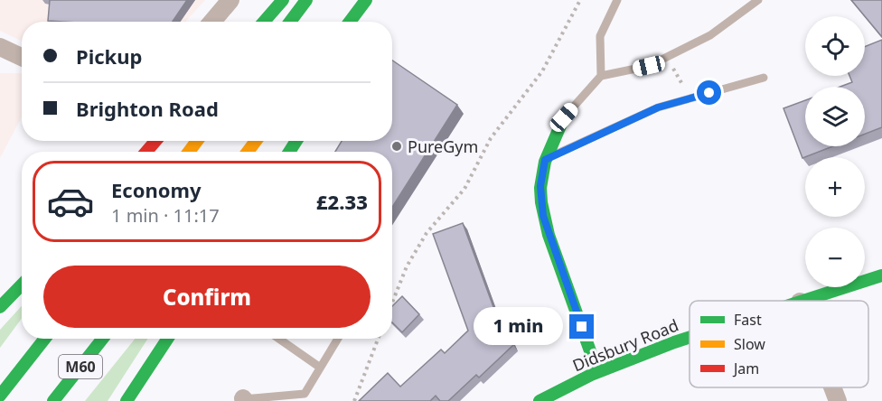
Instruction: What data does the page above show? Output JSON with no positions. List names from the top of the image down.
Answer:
{
  "streets": {
    "main road": ["Didsbury Road", "M60"]
  },
  "places": ["PureGym"],
  "legend": ["Fast", "Slow", "Jam"],
  "page": {
    "map_buttons": ["+", "−"],
    "banner": ["Pickup", "Brighton Road"],
    "list": [
      {
        "name": "Economy",
        "note": "1 min · 11:17",
        "value": "£2.33"
      }
    ],
    "buttons": "Confirm",
    "bubble": "1 min"
  }
}
